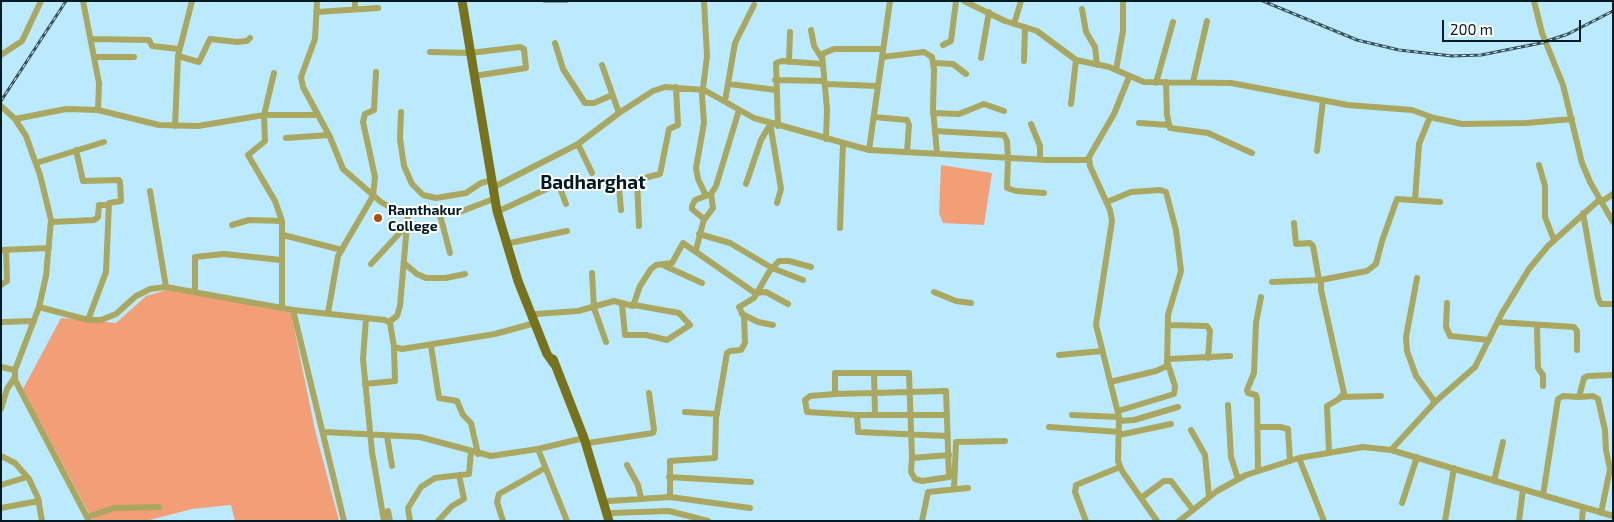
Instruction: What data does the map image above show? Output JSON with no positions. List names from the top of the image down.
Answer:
{
  "districts": ["Badharghat"],
  "places": ["Ramthakur College"],
  "scale_bar": "200 m"
}
